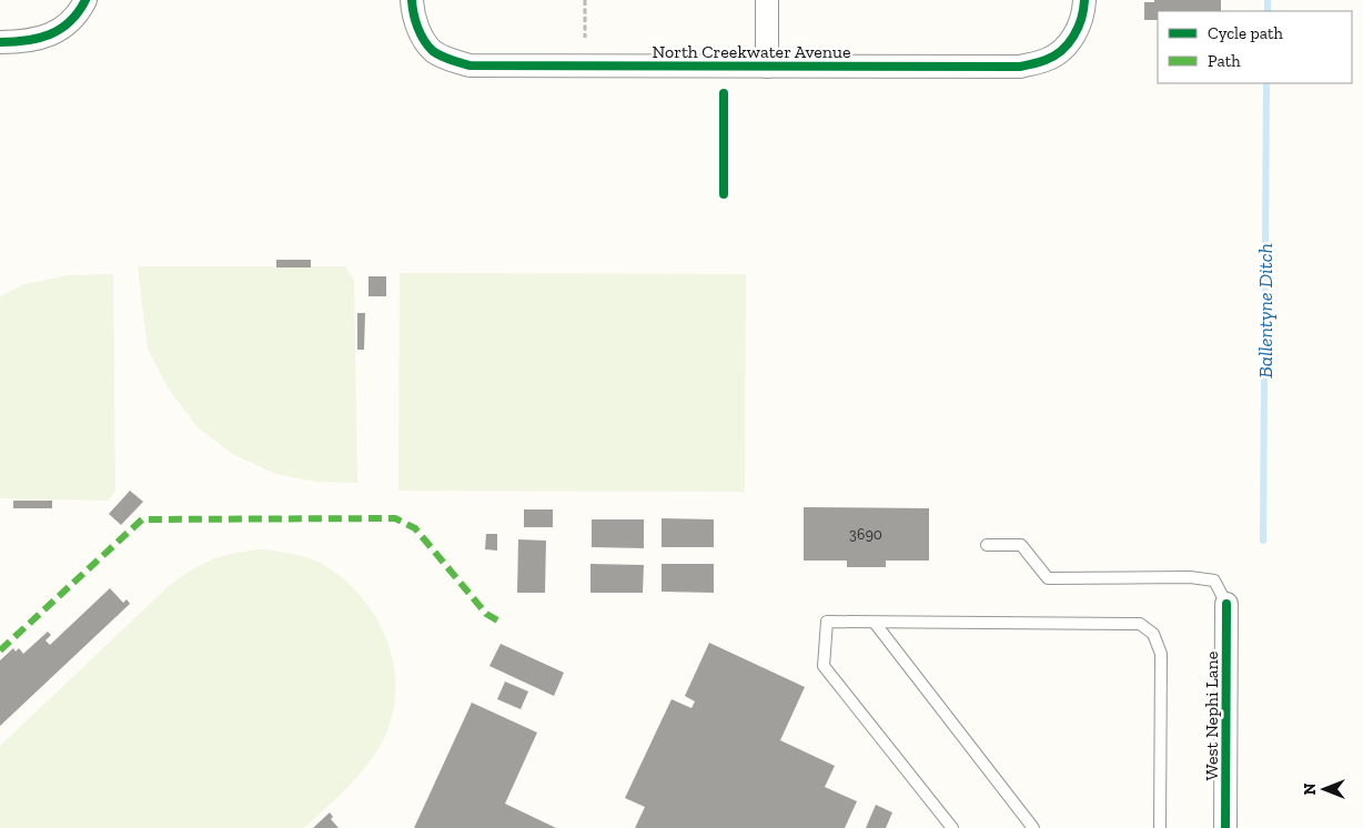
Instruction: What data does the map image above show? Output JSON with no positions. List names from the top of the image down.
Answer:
{
  "streets": {
    "street": ["North Creekwater Avenue", "West Nephi Lane"]
  },
  "water": ["Ballentyne Ditch"],
  "house_numbers": ["3690"],
  "legend": ["Cycle path", "Path"],
  "north": "left"
}
